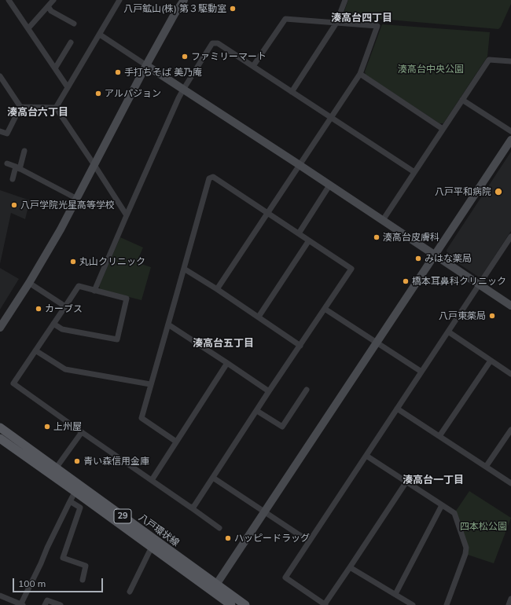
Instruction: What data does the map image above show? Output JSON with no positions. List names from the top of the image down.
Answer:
{
  "streets": {
    "main road": ["29", "八戸環状線"]
  },
  "districts": [
    "湊高台四丁目",
    "湊高台六丁目",
    "湊高台五丁目",
    "湊高台一丁目"
  ],
  "parks": ["湊高台中央公園", "四本松公園"],
  "places": [
    "八戸鉱山(株) 第３駆動室",
    "ファミリーマート",
    "手打ちそば 美乃庵",
    "アルパジョン",
    "八戸平和病院",
    "八戸学院光星高等学校",
    "湊高台皮膚科",
    "みはな薬局",
    "丸山クリニック",
    "橋本耳鼻科クリニック",
    "カーブス",
    "八戸東薬局",
    "上州屋",
    "青い森信用金庫",
    "ハッピードラッグ"
  ],
  "scale_bar": "100 m"
}
